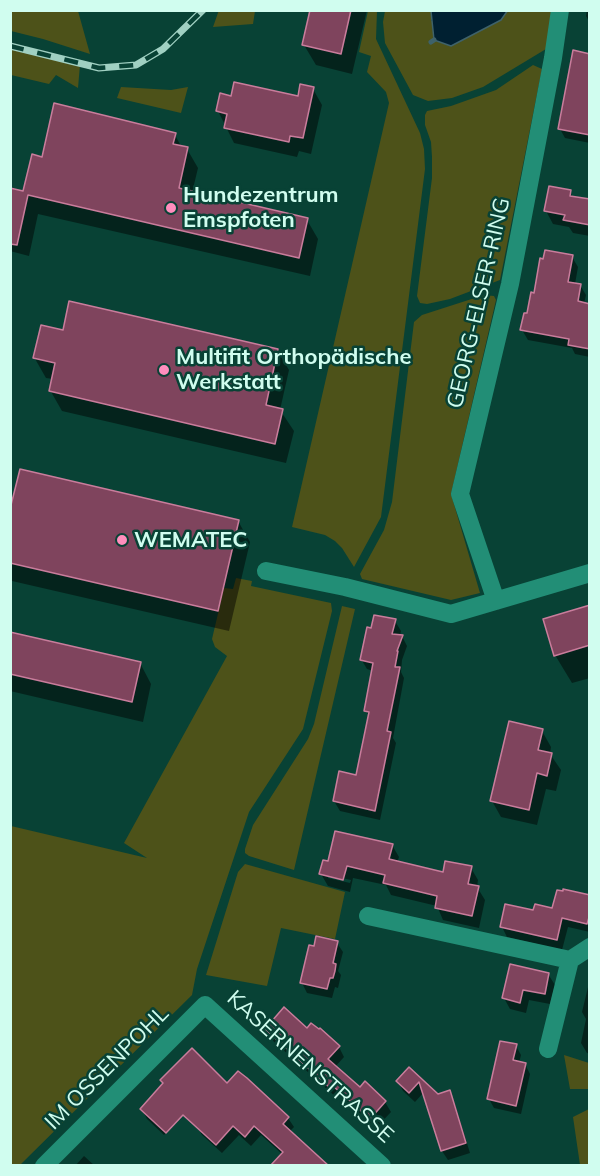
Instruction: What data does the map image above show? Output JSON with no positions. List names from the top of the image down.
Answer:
{
  "streets": {
    "street": ["GEORG-ELSER-RING", "KASERNENSTRASSE", "IM OSSENPOHL"]
  },
  "crossings": [
    ["KASERNENSTRASSE", "IM OSSENPOHL"]
  ],
  "places": ["Hundezentrum Emspfoten", "Multifit Orthopädische Werkstatt", "WEMATEC"]
}
